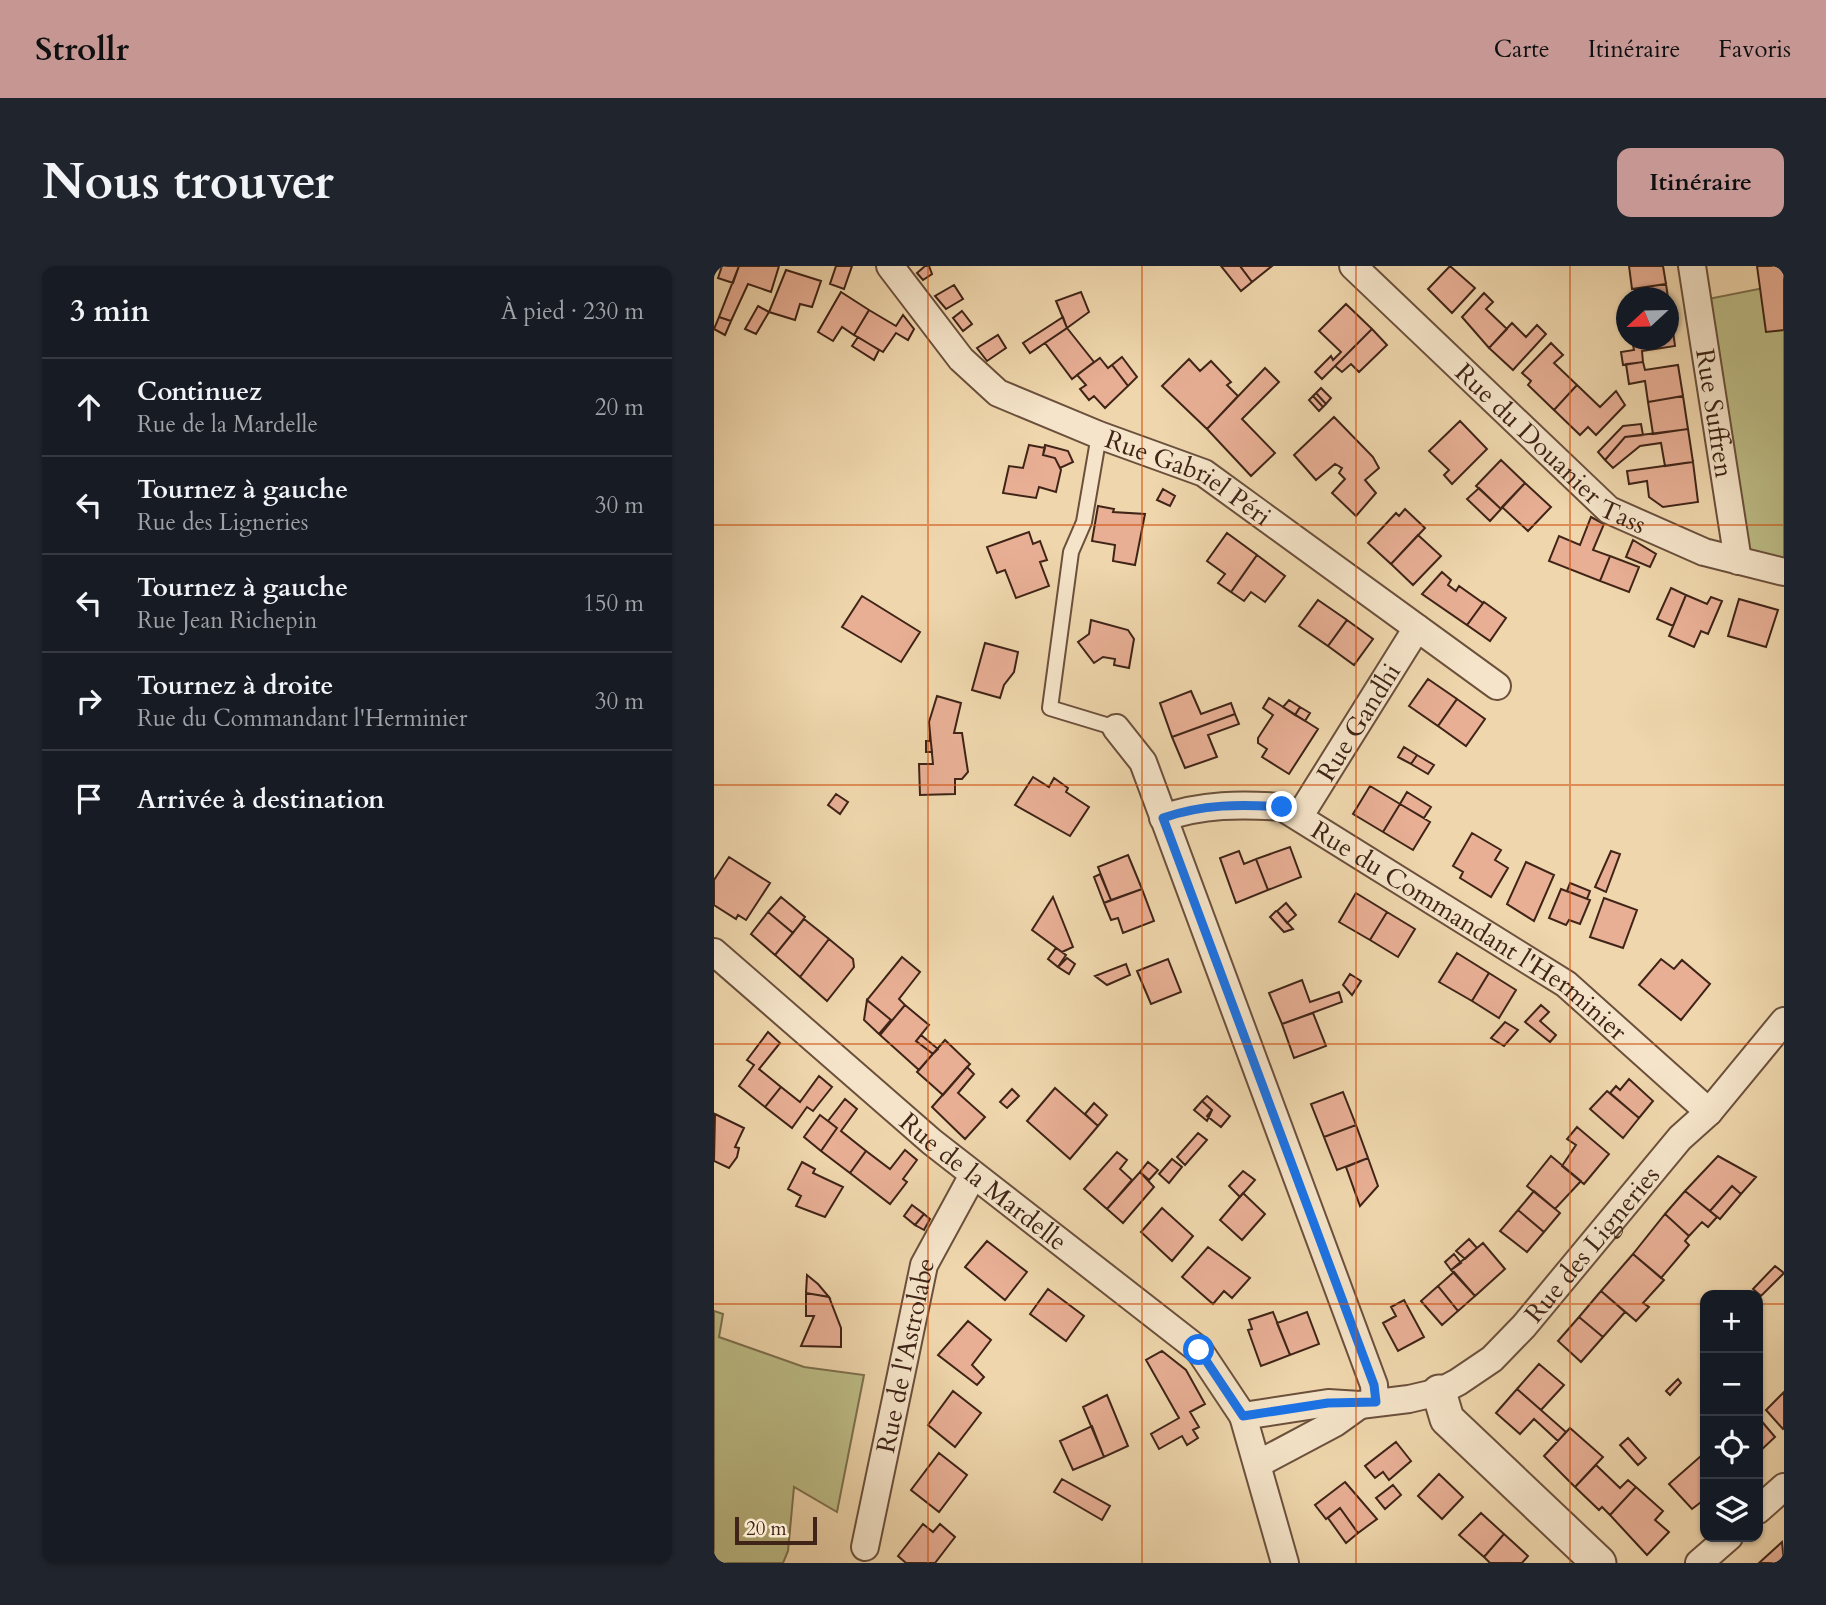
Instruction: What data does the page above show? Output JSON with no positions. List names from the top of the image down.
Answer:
{
  "streets": {
    "street": [
      "Rue Suffren",
      "Rue du Douanier Tass",
      "Rue Gabriel Péri",
      "Rue Gandhi",
      "Rue du Commandant l'Herminier",
      "Rue de la Mardelle",
      "Rue des Ligneries",
      "Rue de l'Astrolabe"
    ]
  },
  "crossings": [
    ["Rue Suffren", "Rue du Douanier Tass"],
    ["Rue Gabriel Péri", "Rue Gandhi"],
    ["Rue Gandhi", "Rue du Commandant l'Herminier"],
    ["Rue du Commandant l'Herminier", "Rue des Ligneries"],
    ["Rue de la Mardelle", "Rue des Ligneries"],
    ["Rue de la Mardelle", "Rue de l'Astrolabe"]
  ],
  "scale_bar": "20 m",
  "north": "left",
  "page": {
    "header": "Strollr",
    "nav": ["Carte", "Itinéraire", "Favoris"],
    "buttons": "Itinéraire",
    "title": "Nous trouver",
    "heading": ["3 min", "À pied · 230 m"],
    "list": [
      ["Continuez", "Rue de la Mardelle", "20 m"],
      ["Tournez à gauche", "Rue des Ligneries", "30 m"],
      ["Tournez à gauche", "Rue Jean Richepin", "150 m"],
      ["Tournez à droite", "Rue du Commandant l'Herminier", "30 m"],
      "Arrivée à destination"
    ],
    "map_buttons": ["+", "−"],
    "scale": "20 m"
  }
}
